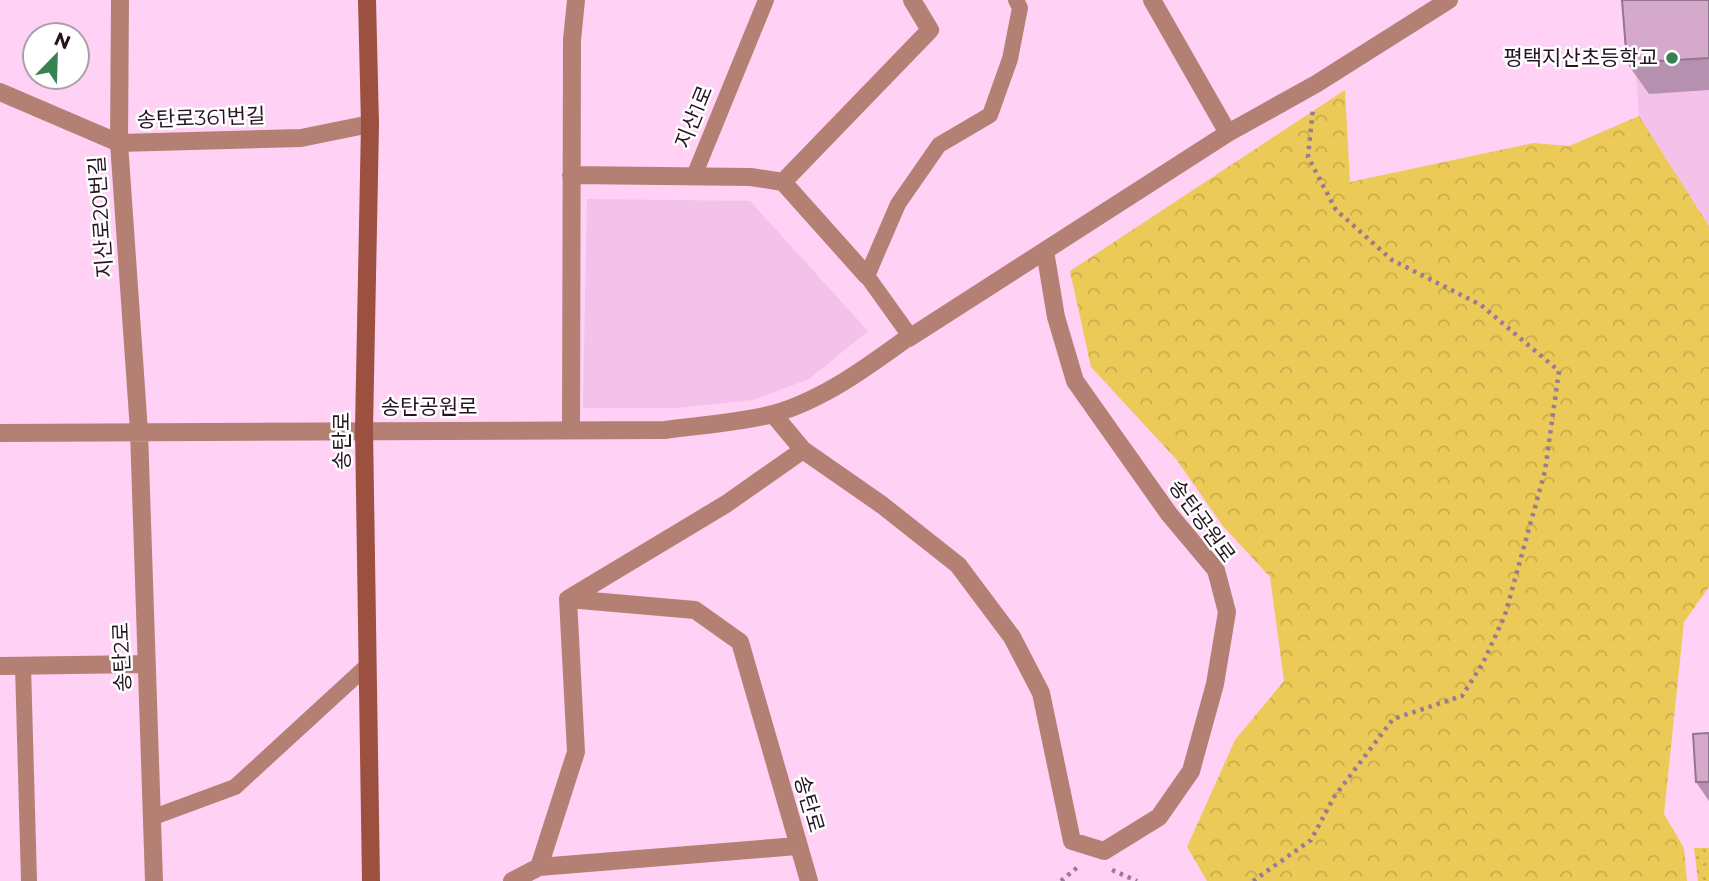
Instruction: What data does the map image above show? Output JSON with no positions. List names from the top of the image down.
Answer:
{
  "streets": {
    "main road": ["송탄로"],
    "street": [
      "지산1로",
      "송탄로361번길",
      "지산로20번길",
      "송탄공원로",
      "송탄2로"
    ]
  },
  "crossings": [
    ["송탄로361번길", "지산로20번길"],
    ["송탄로361번길", "송탄로"],
    ["지산로20번길", "송탄공원로"],
    ["지산로20번길", "송탄2로"],
    ["송탄공원로", "송탄로"],
    ["송탄공원로", "송탄2로"]
  ],
  "places": ["평택지산초등학교"],
  "north": "top right"
}
